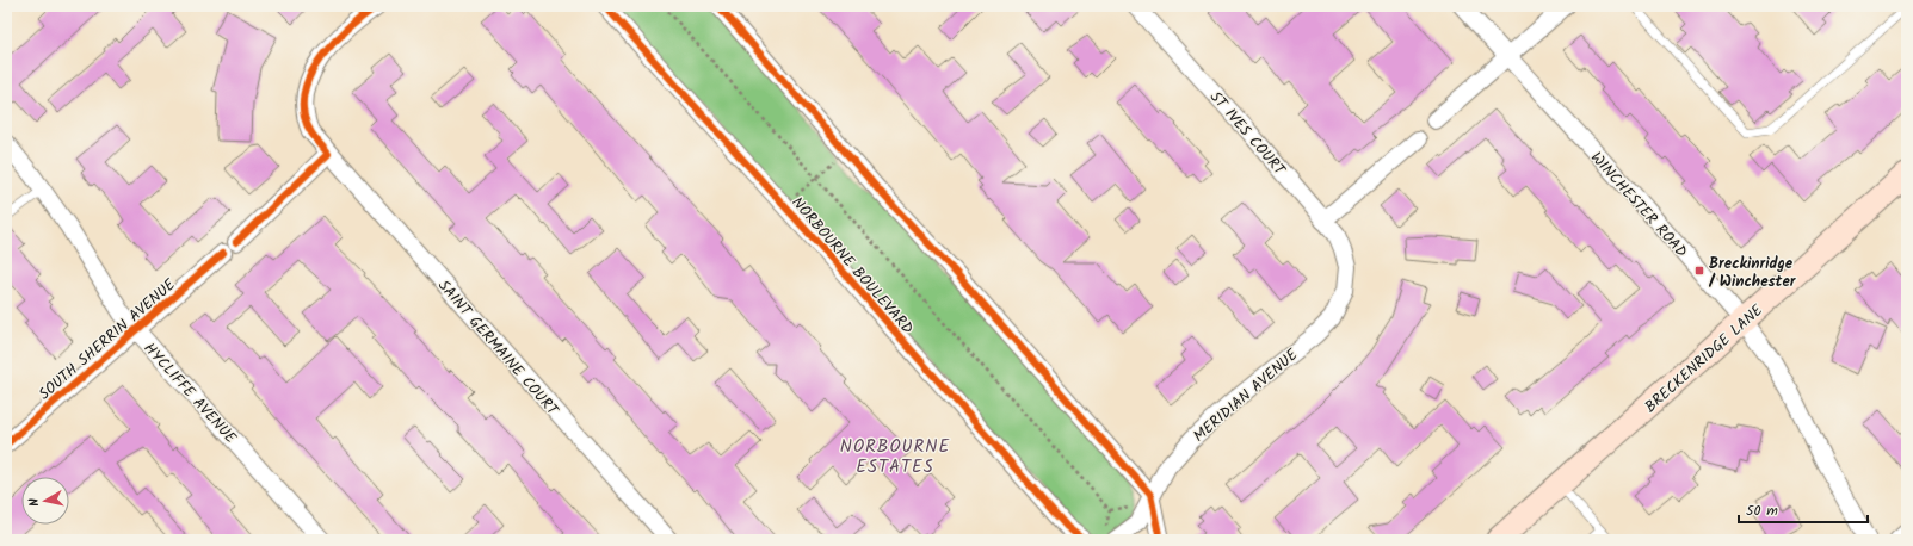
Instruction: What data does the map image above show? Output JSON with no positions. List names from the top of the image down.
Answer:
{
  "streets": {
    "main road": ["BRECKENRIDGE LANE"],
    "street": [
      "ST IVES COURT",
      "WINCHESTER ROAD",
      "NORBOURNE BOULEVARD",
      "SOUTH SHERRIN AVENUE",
      "SAINT GERMAINE COURT",
      "HYCLIFFE AVENUE",
      "MERIDIAN AVENUE"
    ]
  },
  "crossings": [
    ["ST IVES COURT", "MERIDIAN AVENUE"],
    ["WINCHESTER ROAD", "BRECKENRIDGE LANE"],
    ["SOUTH SHERRIN AVENUE", "HYCLIFFE AVENUE"]
  ],
  "districts": ["NORBOURNE ESTATES"],
  "places": {
    "transit": ["Breckinridge / Winchester"]
  },
  "scale_bar": "50 m",
  "north": "left"
}
